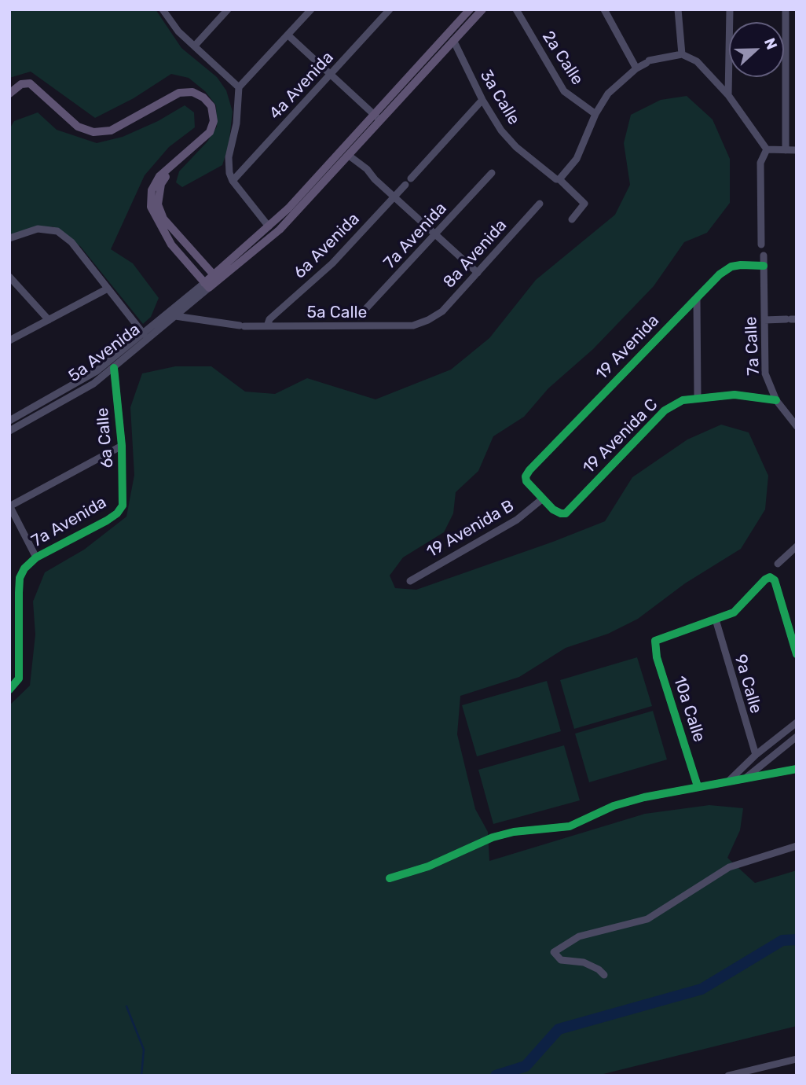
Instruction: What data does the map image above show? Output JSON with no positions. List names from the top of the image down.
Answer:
{
  "streets": {
    "main road": ["5a Avenida"],
    "street": [
      "2a Calle",
      "4a Avenida",
      "3a Calle",
      "7a Avenida",
      "6a Avenida",
      "8a Avenida",
      "5a Calle",
      "7a Calle",
      "19 Avenida",
      "19 Avenida C",
      "6a Calle",
      "19 Avenida B",
      "9a Calle",
      "10a Calle"
    ]
  },
  "crossings": [
    ["3a Calle", "6a Avenida"],
    ["3a Calle", "5a Avenida"],
    ["7a Avenida", "6a Calle"],
    ["6a Avenida", "5a Calle"],
    ["8a Avenida", "5a Calle"],
    ["5a Calle", "5a Avenida"],
    ["7a Calle", "19 Avenida"],
    ["7a Calle", "19 Avenida C"],
    ["19 Avenida", "19 Avenida C"],
    ["19 Avenida", "19 Avenida B"],
    ["5a Avenida", "6a Calle"],
    ["19 Avenida C", "19 Avenida B"],
    ["9a Calle", "10a Calle"]
  ],
  "north": "right"
}
